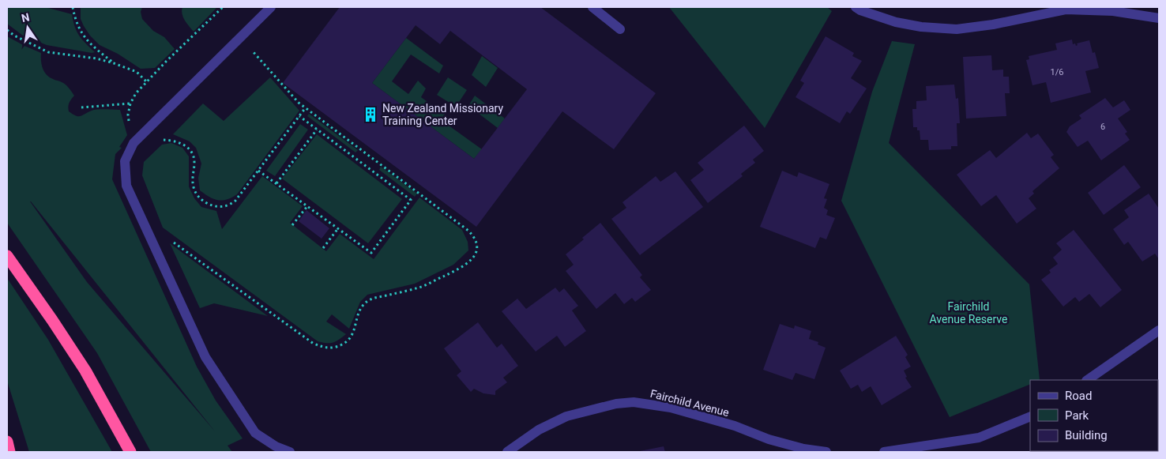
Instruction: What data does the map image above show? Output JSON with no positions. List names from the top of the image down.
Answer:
{
  "streets": {
    "street": ["Fairchild Avenue"]
  },
  "parks": ["Fairchild Avenue Reserve"],
  "places": {
    "building": ["New Zealand Missionary Training Center"]
  },
  "house_numbers": ["1/6", "6"],
  "legend": ["Road", "Park", "Building"],
  "north": "top"
}
